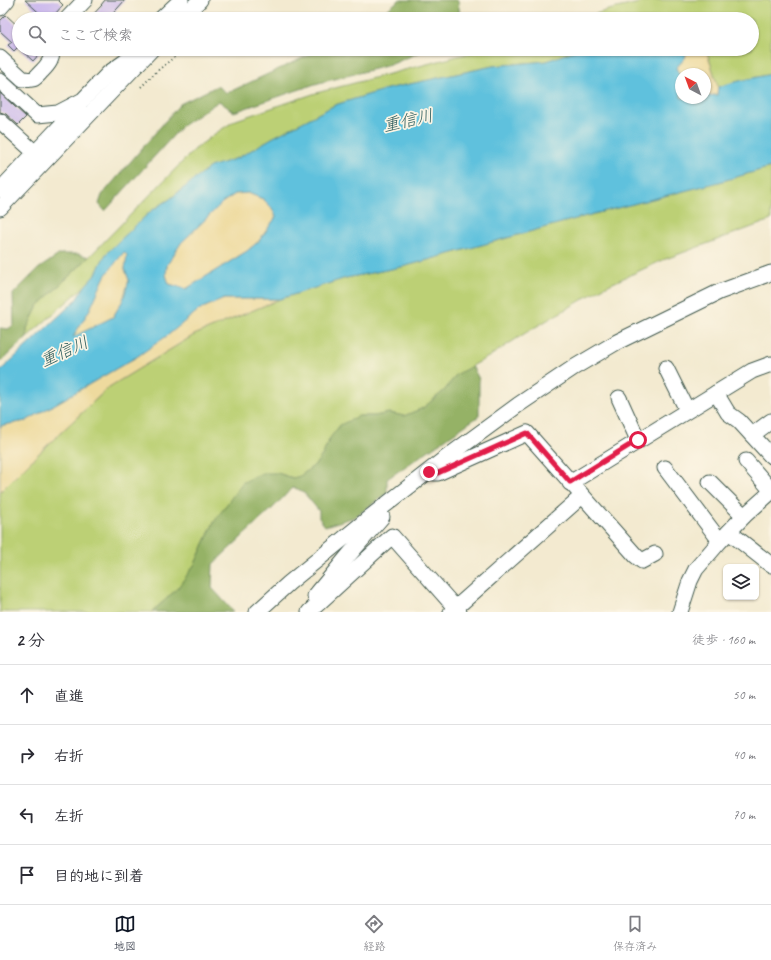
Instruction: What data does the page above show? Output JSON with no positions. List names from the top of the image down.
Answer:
{
  "water": ["重信川"],
  "north": "top left",
  "page": {
    "search": "ここで検索",
    "heading": ["2 分", "徒歩 · 160 m"],
    "list": [
      ["直進", "50 m"],
      ["右折", "40 m"],
      ["左折", "70 m"],
      "目的地に到着"
    ],
    "nav": ["地図", "経路", "保存済み"]
  }
}
